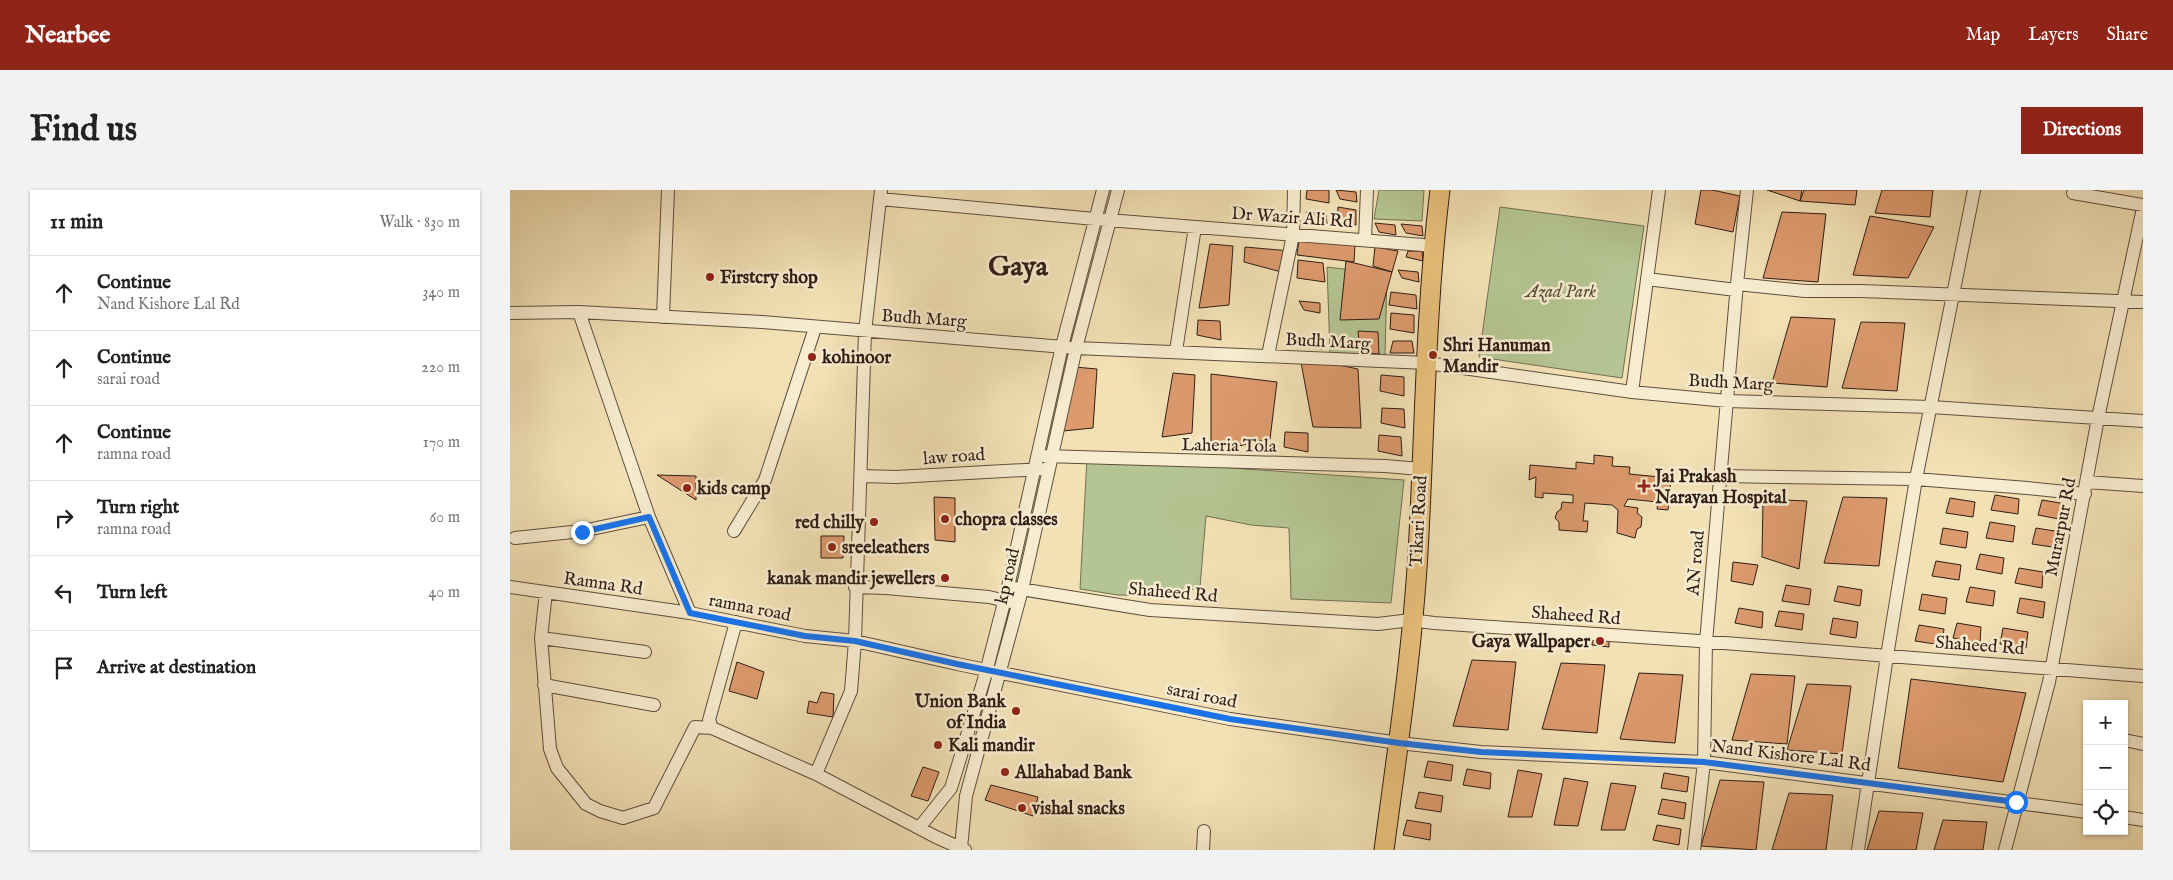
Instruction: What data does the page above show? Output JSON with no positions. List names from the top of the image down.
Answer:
{
  "streets": {
    "highway": ["Tikari Road"],
    "street": [
      "Dr Wazir Ali Rd",
      "Budh Marg",
      "Laheria Tola",
      "law road",
      "Murarpur Rd",
      "AN road",
      "kp road",
      "Ramna Rd",
      "Shaheed Rd",
      "ramna road",
      "sarai road",
      "Nand Kishore Lal Rd"
    ]
  },
  "crossings": [
    ["Dr Wazir Ali Rd", "Tikari Road"],
    ["Dr Wazir Ali Rd", "kp road"],
    ["Budh Marg", "Tikari Road"],
    ["Budh Marg", "Murarpur Rd"],
    ["Budh Marg", "AN road"],
    ["Budh Marg", "kp road"],
    ["Budh Marg", "ramna road"],
    ["Laheria Tola", "law road"],
    ["Laheria Tola", "Tikari Road"],
    ["Laheria Tola", "kp road"],
    ["law road", "kp road"],
    ["Tikari Road", "Shaheed Rd"],
    ["Tikari Road", "sarai road"],
    ["Tikari Road", "Nand Kishore Lal Rd"],
    ["Murarpur Rd", "Shaheed Rd"],
    ["Murarpur Rd", "Nand Kishore Lal Rd"],
    ["AN road", "Shaheed Rd"],
    ["AN road", "Nand Kishore Lal Rd"],
    ["kp road", "Shaheed Rd"],
    ["kp road", "ramna road"],
    ["kp road", "sarai road"],
    ["Ramna Rd", "ramna road"],
    ["ramna road", "sarai road"],
    ["sarai road", "Nand Kishore Lal Rd"]
  ],
  "districts": ["Gaya"],
  "parks": ["Azad Park"],
  "places": {
    "other": [
      "Firstcry shop",
      "Shri Hanuman Mandir",
      "kohinoor",
      "kids camp",
      "chopra classes",
      "red chilly",
      "sreeleathers",
      "kanak mandir jewellers",
      "Gaya Wallpaper",
      "Union Bank of India",
      "Kali mandir",
      "Allahabad Bank",
      "vishal snacks"
    ],
    "health": ["Jai Prakash Narayan Hospital"]
  },
  "page": {
    "header": "Nearbee",
    "nav": ["Map", "Layers", "Share"],
    "buttons": "Directions",
    "title": "Find us",
    "heading": ["11 min", "Walk · 830 m"],
    "list": [
      ["Continue", "Nand Kishore Lal Rd", "340 m"],
      ["Continue", "sarai road", "220 m"],
      ["Continue", "ramna road", "170 m"],
      ["Turn right", "ramna road", "60 m"],
      ["Turn left", "40 m"],
      "Arrive at destination"
    ],
    "map_buttons": ["+", "−"]
  }
}
